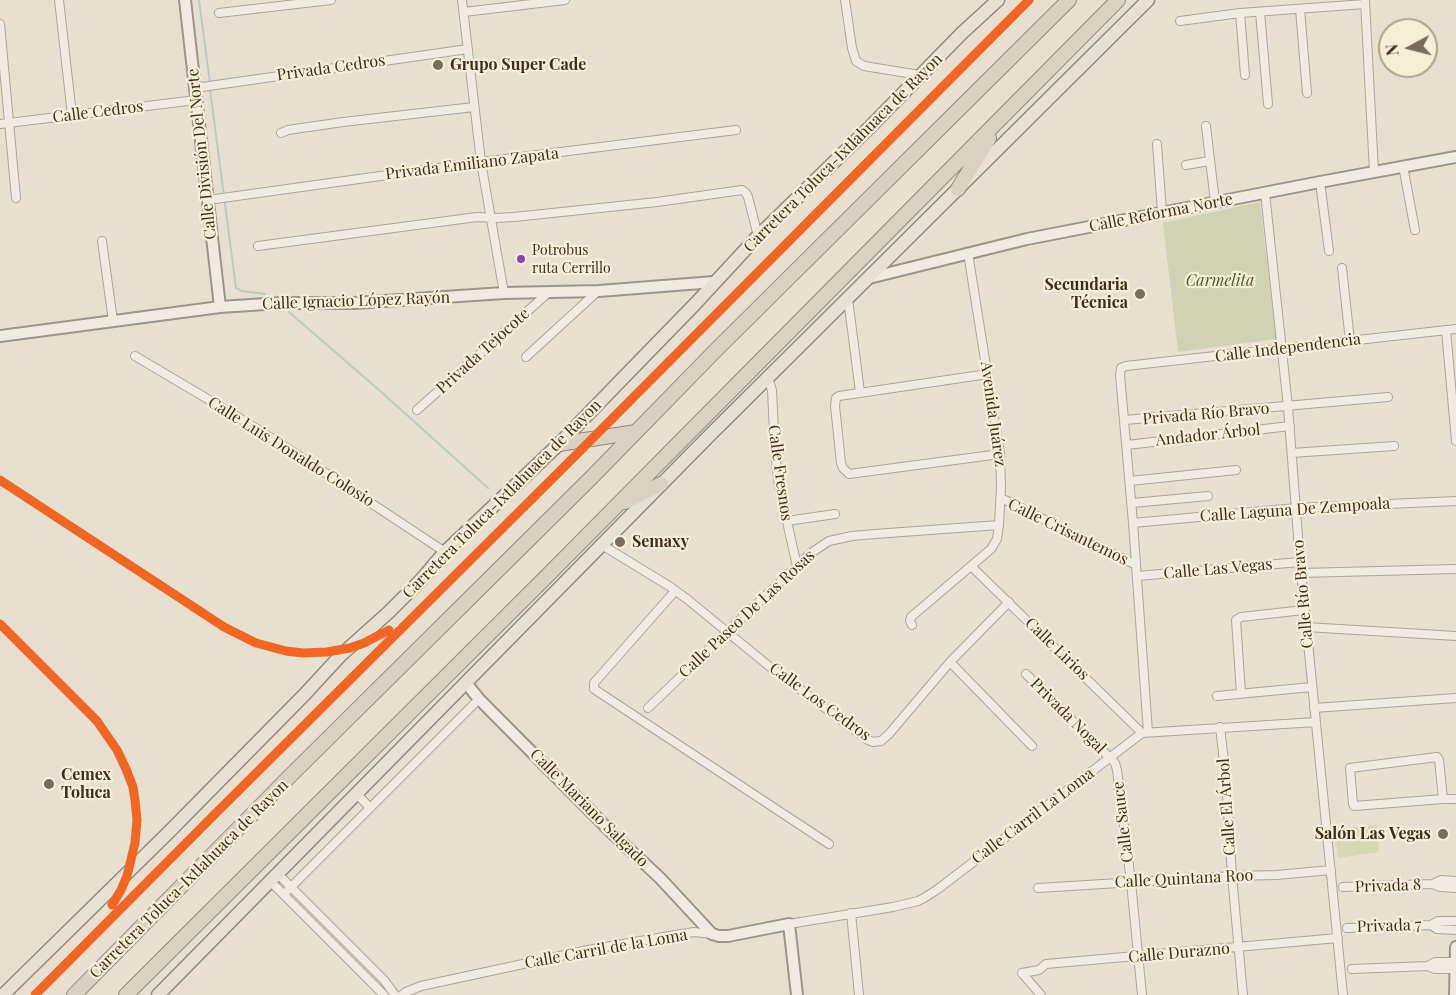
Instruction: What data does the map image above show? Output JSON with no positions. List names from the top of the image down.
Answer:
{
  "streets": {
    "highway": ["Carretera Toluca-Ixtlahuaca de Rayon"],
    "main road": [
      "Calle División Del Norte",
      "Calle Reforma Norte",
      "Calle Ignacio López Rayón",
      "Calle Mariano Salgado",
      "Calle Carril de la Loma"
    ],
    "street": [
      "Privada Cedros",
      "Calle Cedros",
      "Privada Emiliano Zapata",
      "Calle Independencia",
      "Privada Tejocote",
      "Avenida Juárez",
      "Privada Río Bravo",
      "Andador Árbol",
      "Calle Luis Donaldo Colosio",
      "Calle Fresnos",
      "Calle Laguna De Zempoala",
      "Calle Crisantemos",
      "Calle Las Vegas",
      "Calle Río Bravo",
      "Calle Paseo De Las Rosas",
      "Calle Lirios",
      "Calle Los Cedros",
      "Privada Nogal",
      "Calle El Árbol",
      "Calle Carril La Loma",
      "Calle Sauce",
      "Calle Quintana Roo",
      "Privada 8",
      "Privada 7",
      "Calle Durazno"
    ]
  },
  "crossings": [
    ["Privada Cedros", "Calle División Del Norte"],
    ["Calle Cedros", "Calle División Del Norte"],
    ["Carretera Toluca-Ixtlahuaca de Rayon", "Calle Ignacio López Rayón"],
    ["Carretera Toluca-Ixtlahuaca de Rayon", "Calle Luis Donaldo Colosio"],
    ["Calle División Del Norte", "Privada Emiliano Zapata"],
    ["Calle División Del Norte", "Calle Ignacio López Rayón"],
    ["Calle Reforma Norte", "Avenida Juárez"],
    ["Calle Reforma Norte", "Calle Río Bravo"],
    ["Calle Ignacio López Rayón", "Privada Tejocote"],
    ["Calle Independencia", "Privada Río Bravo"],
    ["Calle Independencia", "Calle Río Bravo"],
    ["Avenida Juárez", "Calle Crisantemos"],
    ["Avenida Juárez", "Calle Paseo De Las Rosas"],
    ["Avenida Juárez", "Calle Lirios"],
    ["Privada Río Bravo", "Calle Río Bravo"],
    ["Andador Árbol", "Calle Río Bravo"],
    ["Calle Fresnos", "Calle Paseo De Las Rosas"],
    ["Calle Laguna De Zempoala", "Calle Río Bravo"],
    ["Calle Las Vegas", "Calle Río Bravo"],
    ["Calle Río Bravo", "Calle Quintana Roo"],
    ["Calle Río Bravo", "Calle Durazno"],
    ["Calle Paseo De Las Rosas", "Calle Los Cedros"],
    ["Calle Lirios", "Calle Los Cedros"],
    ["Calle Lirios", "Calle Carril La Loma"],
    ["Privada Nogal", "Calle Carril La Loma"],
    ["Privada Nogal", "Calle Sauce"],
    ["Calle El Árbol", "Calle Quintana Roo"],
    ["Calle El Árbol", "Calle Durazno"],
    ["Calle Mariano Salgado", "Calle Carril de la Loma"],
    ["Calle Carril La Loma", "Calle Sauce"],
    ["Calle Carril La Loma", "Calle Carril de la Loma"],
    ["Calle Sauce", "Calle Quintana Roo"],
    ["Calle Sauce", "Calle Durazno"]
  ],
  "parks": ["Carmelita"],
  "places": [
    "Grupo Super Cade",
    "Potrobus ruta Cerrillo",
    "Secundaria Técnica",
    "Semaxy",
    "Cemex Toluca",
    "Salón Las Vegas"
  ],
  "north": "left"
}
